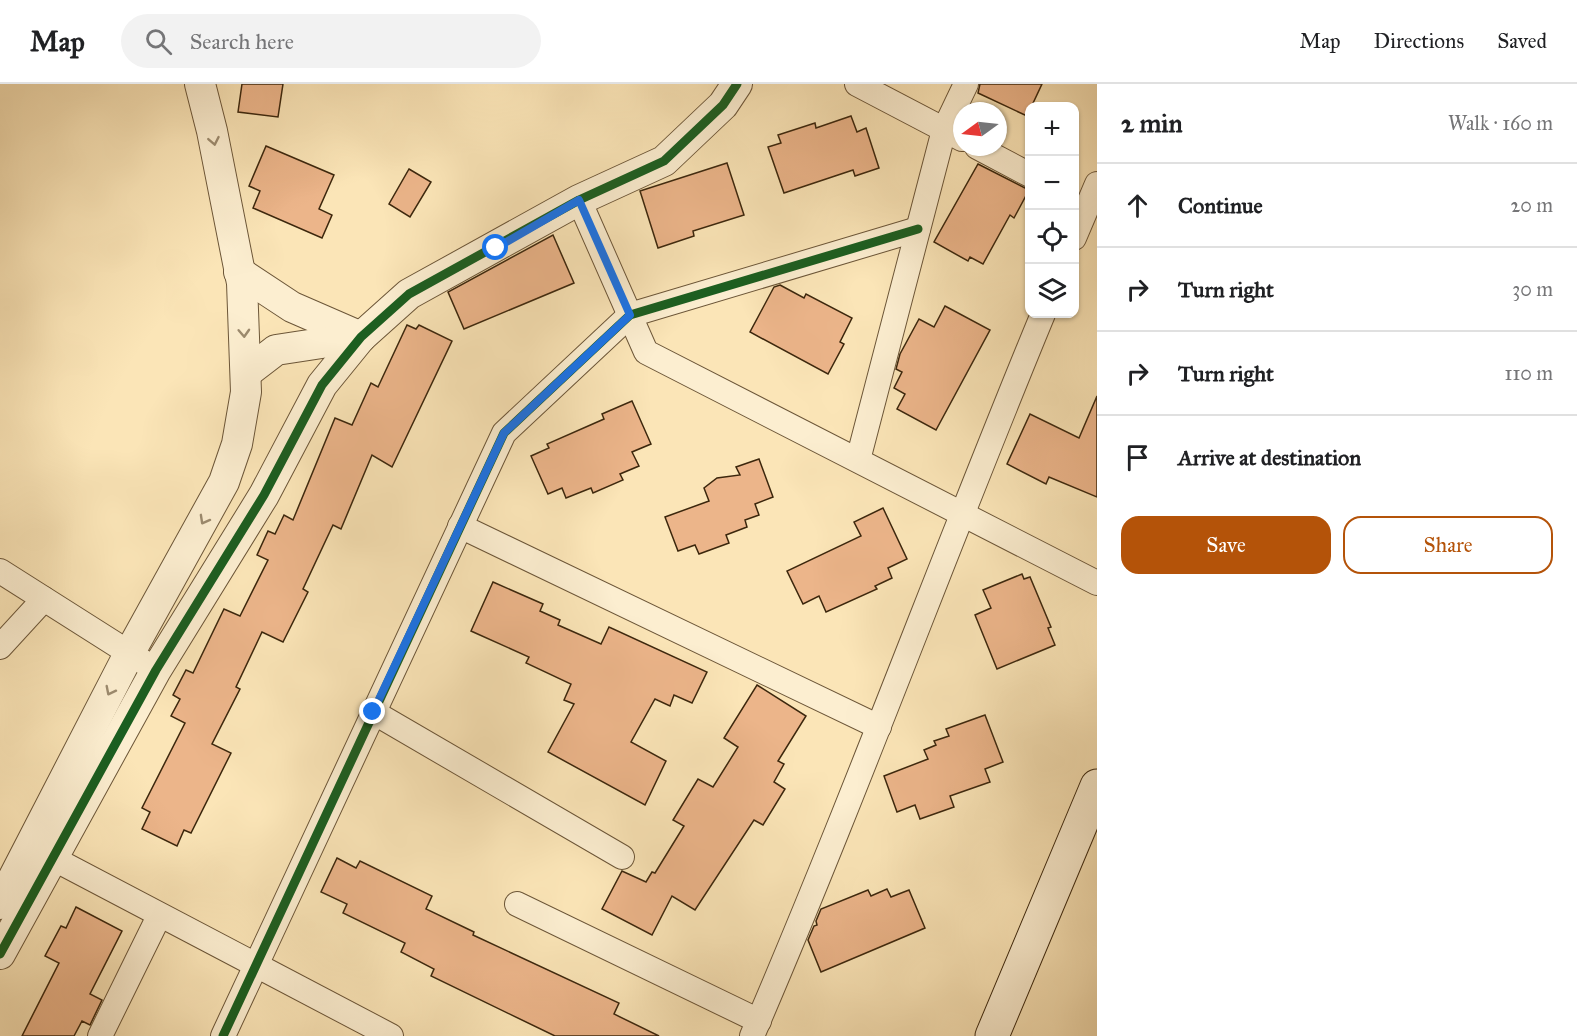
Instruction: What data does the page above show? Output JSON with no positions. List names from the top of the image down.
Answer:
{
  "north": "left",
  "page": {
    "header": "Map",
    "search": "Search here",
    "nav": ["Map", "Directions", "Saved"],
    "heading": ["2 min", "Walk · 160 m"],
    "map_buttons": ["+", "−"],
    "list": [
      ["Continue", "20 m"],
      ["Turn right", "30 m"],
      ["Turn right", "110 m"],
      "Arrive at destination"
    ],
    "buttons": ["Save", "Share"]
  }
}
